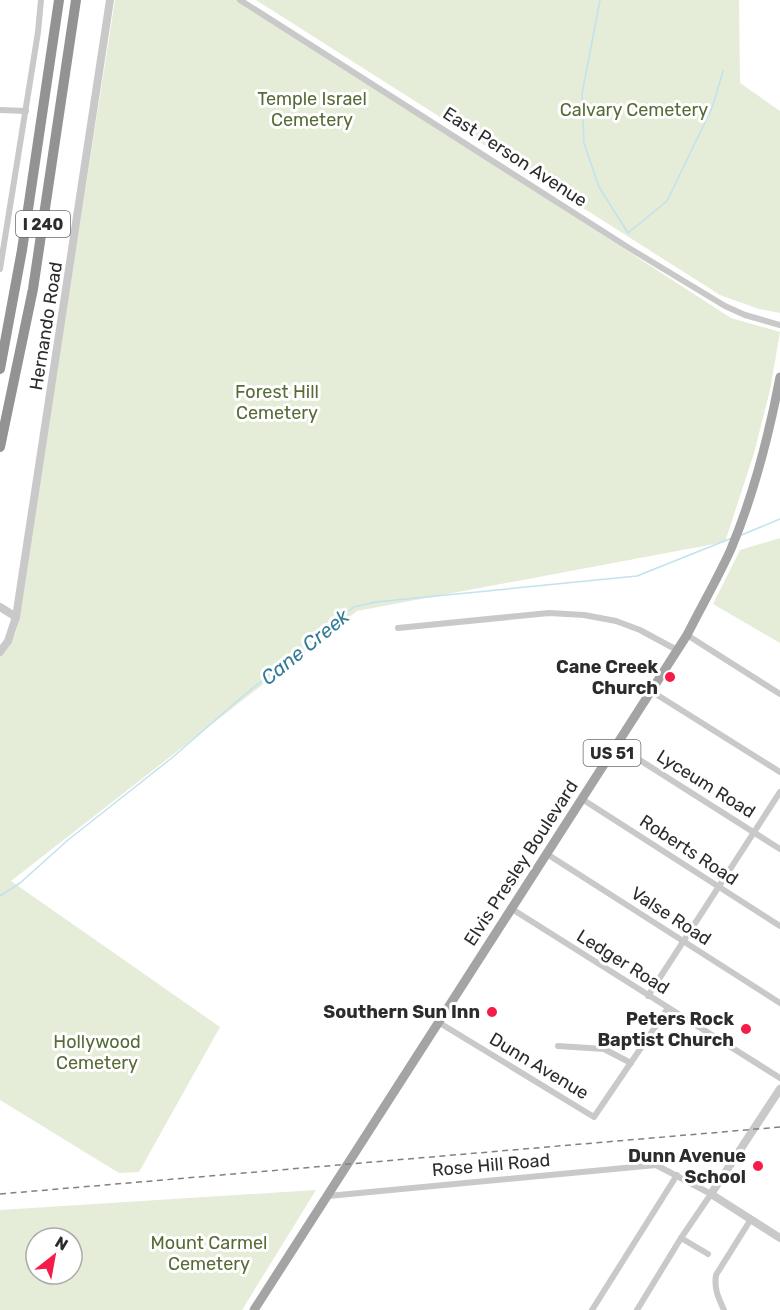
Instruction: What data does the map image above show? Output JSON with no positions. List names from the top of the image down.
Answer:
{
  "streets": {
    "highway": ["I 240"],
    "main road": ["US 51", "Elvis Presley Boulevard"],
    "street": [
      "East Person Avenue",
      "Hernando Road",
      "Lyceum Road",
      "Roberts Road",
      "Valse Road",
      "Ledger Road",
      "Dunn Avenue",
      "Rose Hill Road"
    ]
  },
  "crossings": [
    ["Lyceum Road", "Elvis Presley Boulevard"],
    ["Roberts Road", "Elvis Presley Boulevard"],
    ["Elvis Presley Boulevard", "Valse Road"],
    ["Elvis Presley Boulevard", "Ledger Road"],
    ["Elvis Presley Boulevard", "Dunn Avenue"],
    ["Elvis Presley Boulevard", "Rose Hill Road"]
  ],
  "water": ["Cane Creek"],
  "parks": [
    "Temple Israel Cemetery",
    "Calvary Cemetery",
    "Forest Hill Cemetery",
    "Hollywood Cemetery",
    "Mount Carmel Cemetery"
  ],
  "places": [
    "Cane Creek Church",
    "Southern Sun Inn",
    "Peters Rock Baptist Church",
    "Dunn Avenue School"
  ],
  "north": "top right"
}
